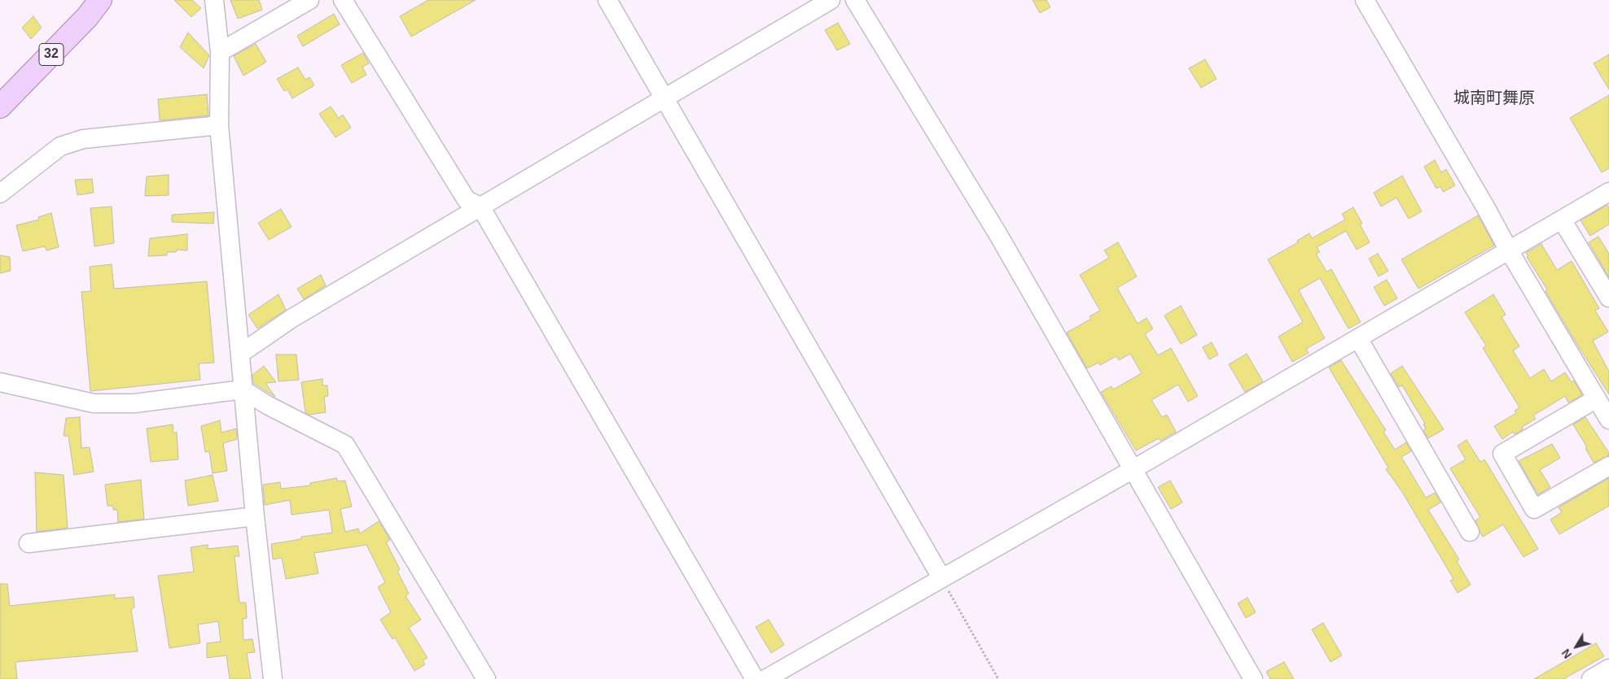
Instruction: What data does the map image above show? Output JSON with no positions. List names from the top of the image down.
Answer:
{
  "streets": {
    "main road": ["32"]
  },
  "districts": ["城南町舞原"],
  "north": "bottom left"
}
